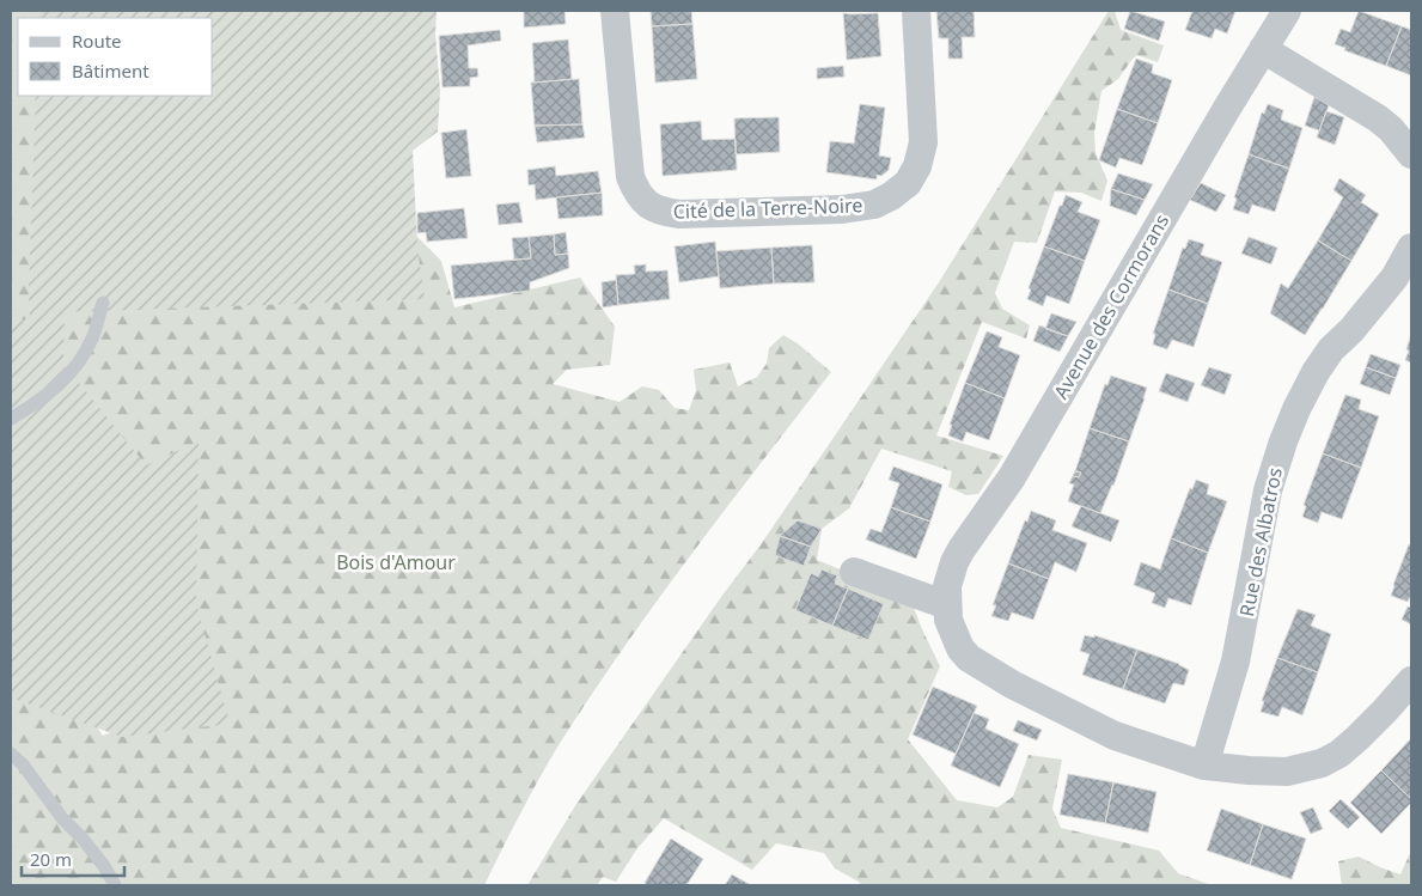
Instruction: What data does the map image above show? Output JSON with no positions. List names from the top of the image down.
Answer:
{
  "streets": {
    "street": ["Cité de la Terre-Noire", "Avenue des Cormorans", "Rue des Albatros"]
  },
  "crossings": [
    ["Avenue des Cormorans", "Rue des Albatros"]
  ],
  "parks": ["Bois d'Amour"],
  "legend": ["Route", "Bâtiment"],
  "scale_bar": "20 m"
}
